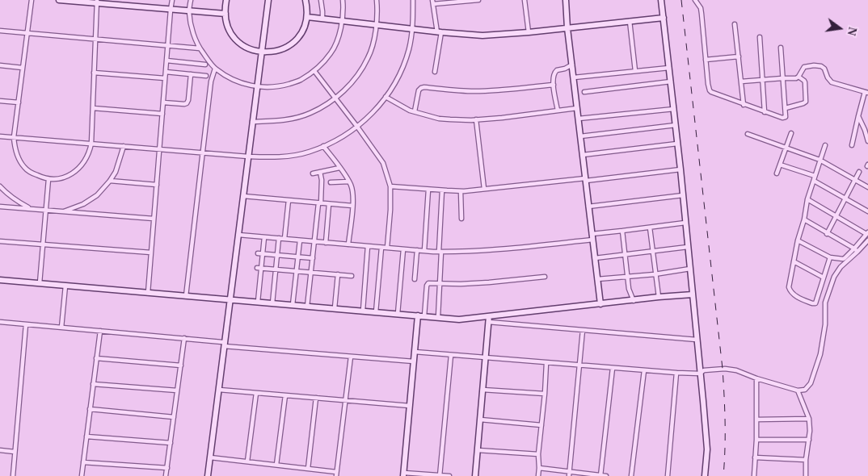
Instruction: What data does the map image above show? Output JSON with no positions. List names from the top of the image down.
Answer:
{
  "north": "right"
}
